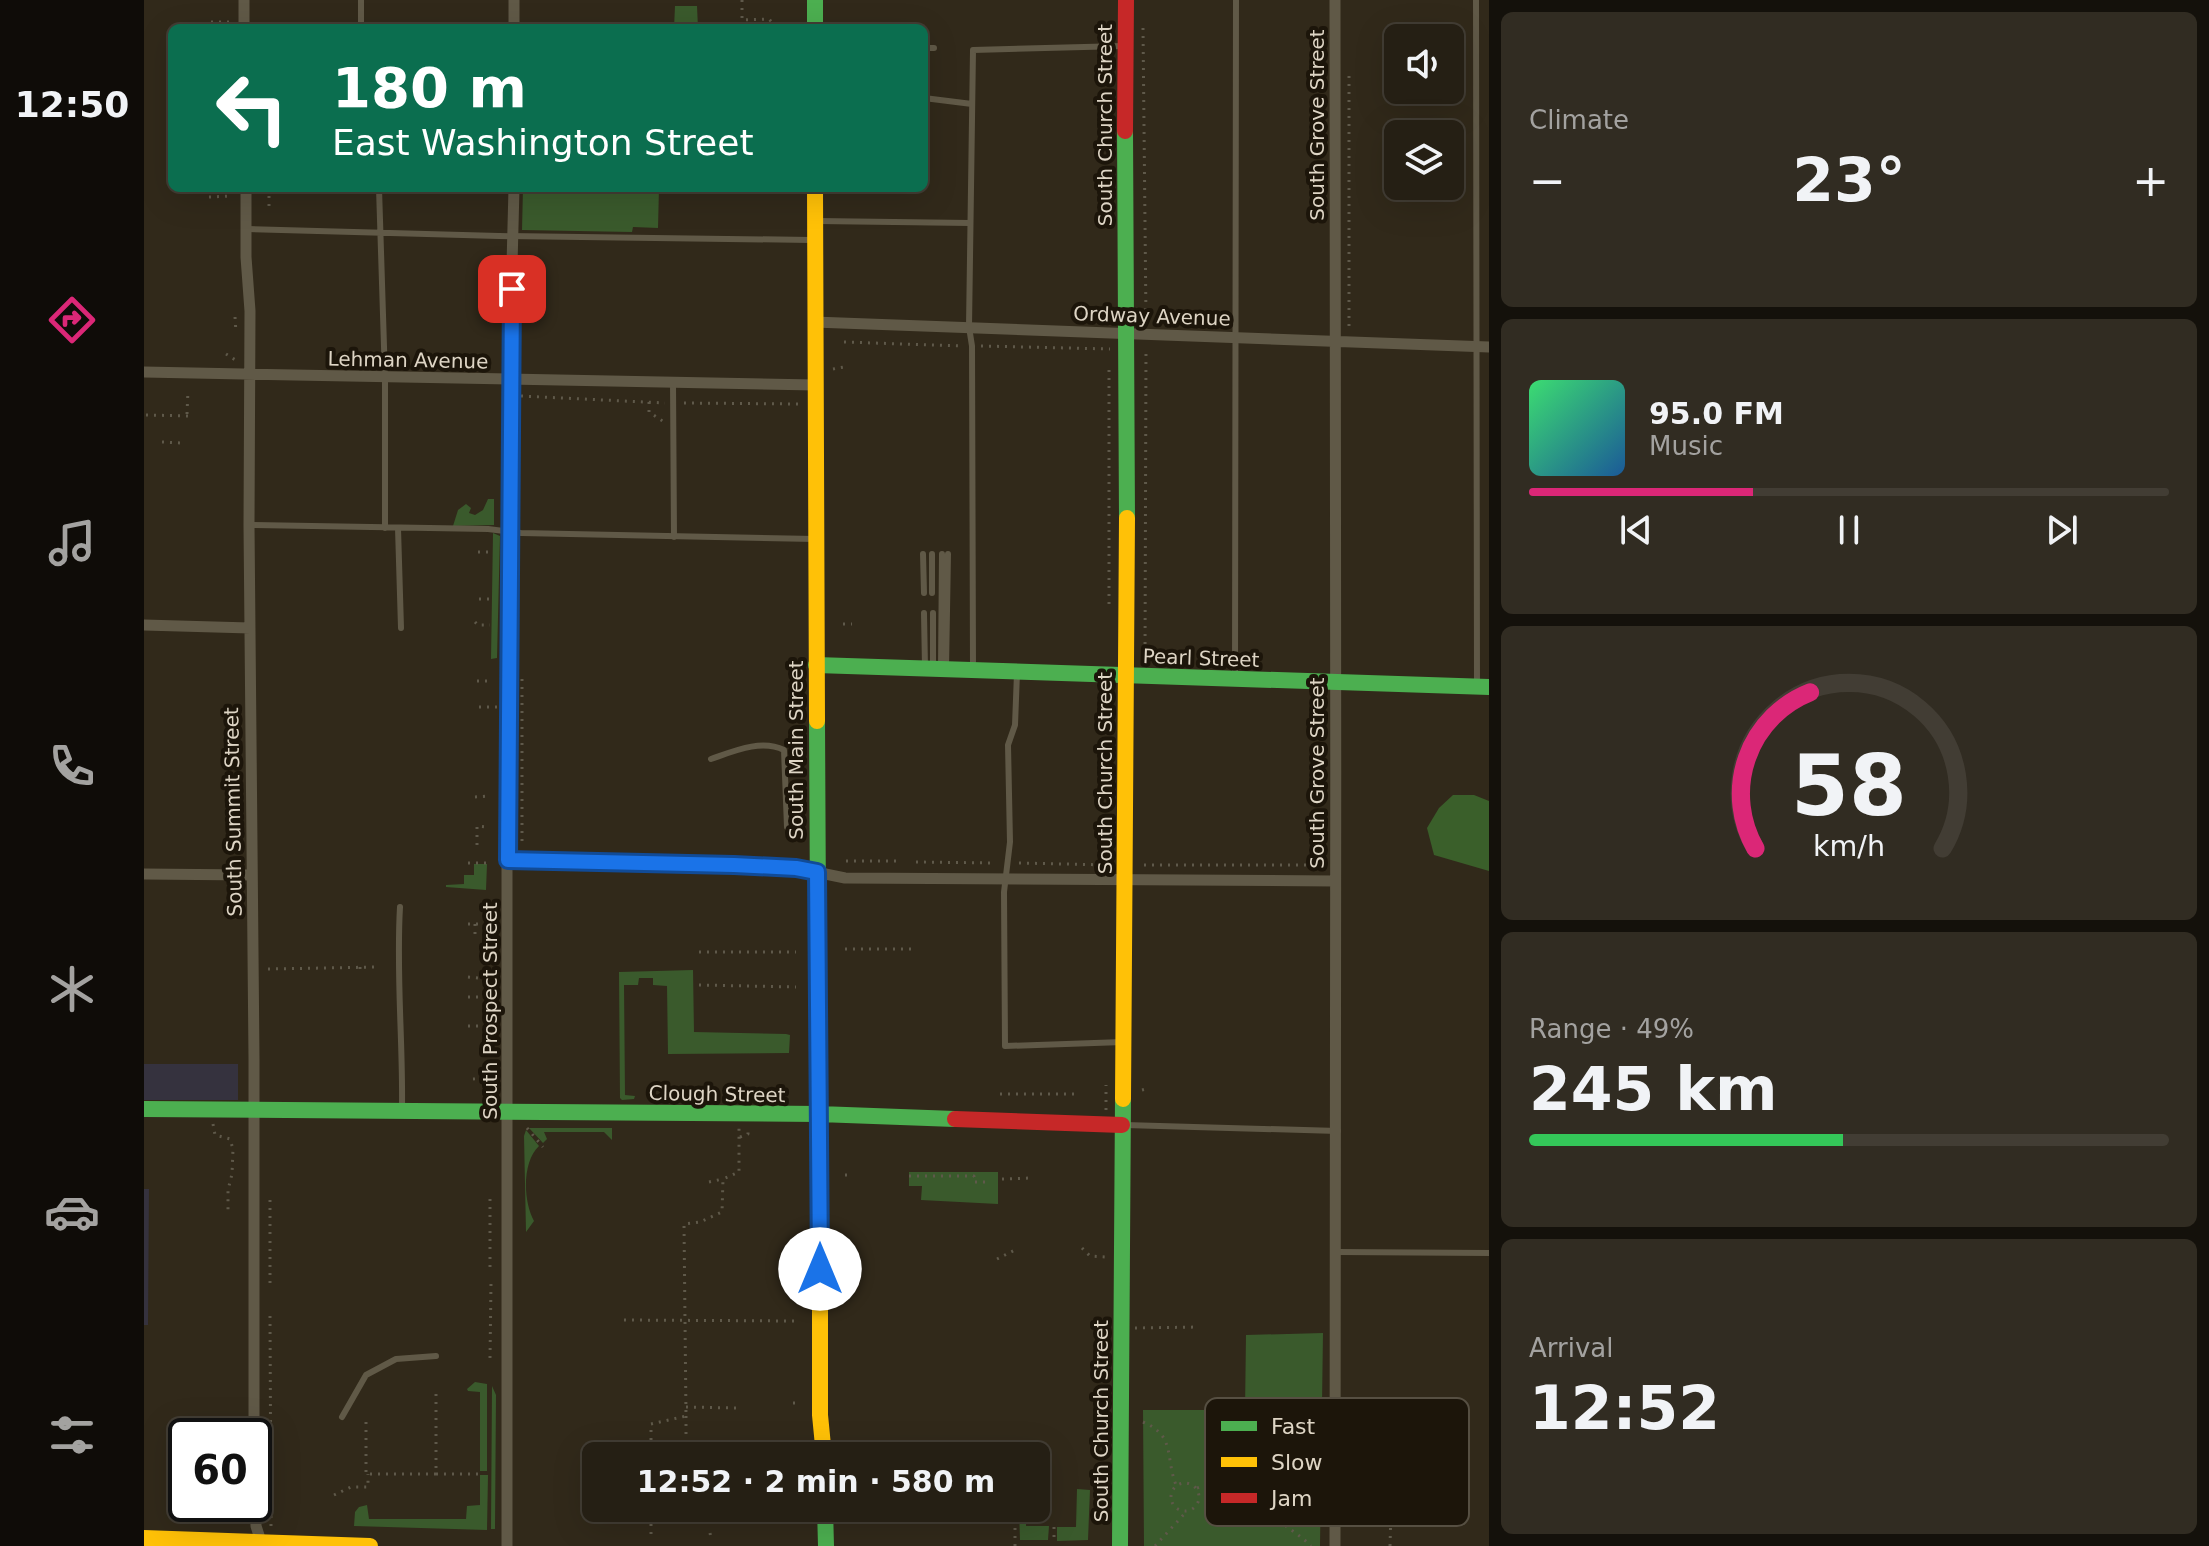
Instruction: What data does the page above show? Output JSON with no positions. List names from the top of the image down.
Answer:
{
  "streets": {
    "street": [
      "South Church Street",
      "South Grove Street",
      "Ordway Avenue",
      "Lehman Avenue",
      "Pearl Street",
      "South Main Street",
      "South Summit Street",
      "South Prospect Street",
      "Clough Street"
    ]
  },
  "crossings": [
    ["South Church Street", "Ordway Avenue"],
    ["South Church Street", "Pearl Street"],
    ["South Church Street", "Clough Street"],
    ["South Grove Street", "Ordway Avenue"],
    ["South Grove Street", "Pearl Street"],
    ["South Grove Street", "Clough Street"],
    ["Ordway Avenue", "South Main Street"],
    ["Lehman Avenue", "South Main Street"],
    ["Lehman Avenue", "South Summit Street"],
    ["Lehman Avenue", "South Prospect Street"],
    ["Pearl Street", "South Main Street"],
    ["South Main Street", "Clough Street"],
    ["South Summit Street", "Clough Street"],
    ["South Prospect Street", "Clough Street"]
  ],
  "legend": ["Fast", "Slow", "Jam"],
  "page": {
    "tabs": "12:50",
    "tile": [
      "Climate",
      ["Range · 49%", "245 km"],
      ["Arrival", "12:52"]
    ],
    "turn": ["180 m", "East Washington Street"],
    "heat": ["−", "23°", "+"],
    "song": ["95.0 FM", "Music"],
    "limit": "60",
    "trip": "12:52 · 2 min · 580 m",
    "gauge": ["58", "km/h"]
  }
}
